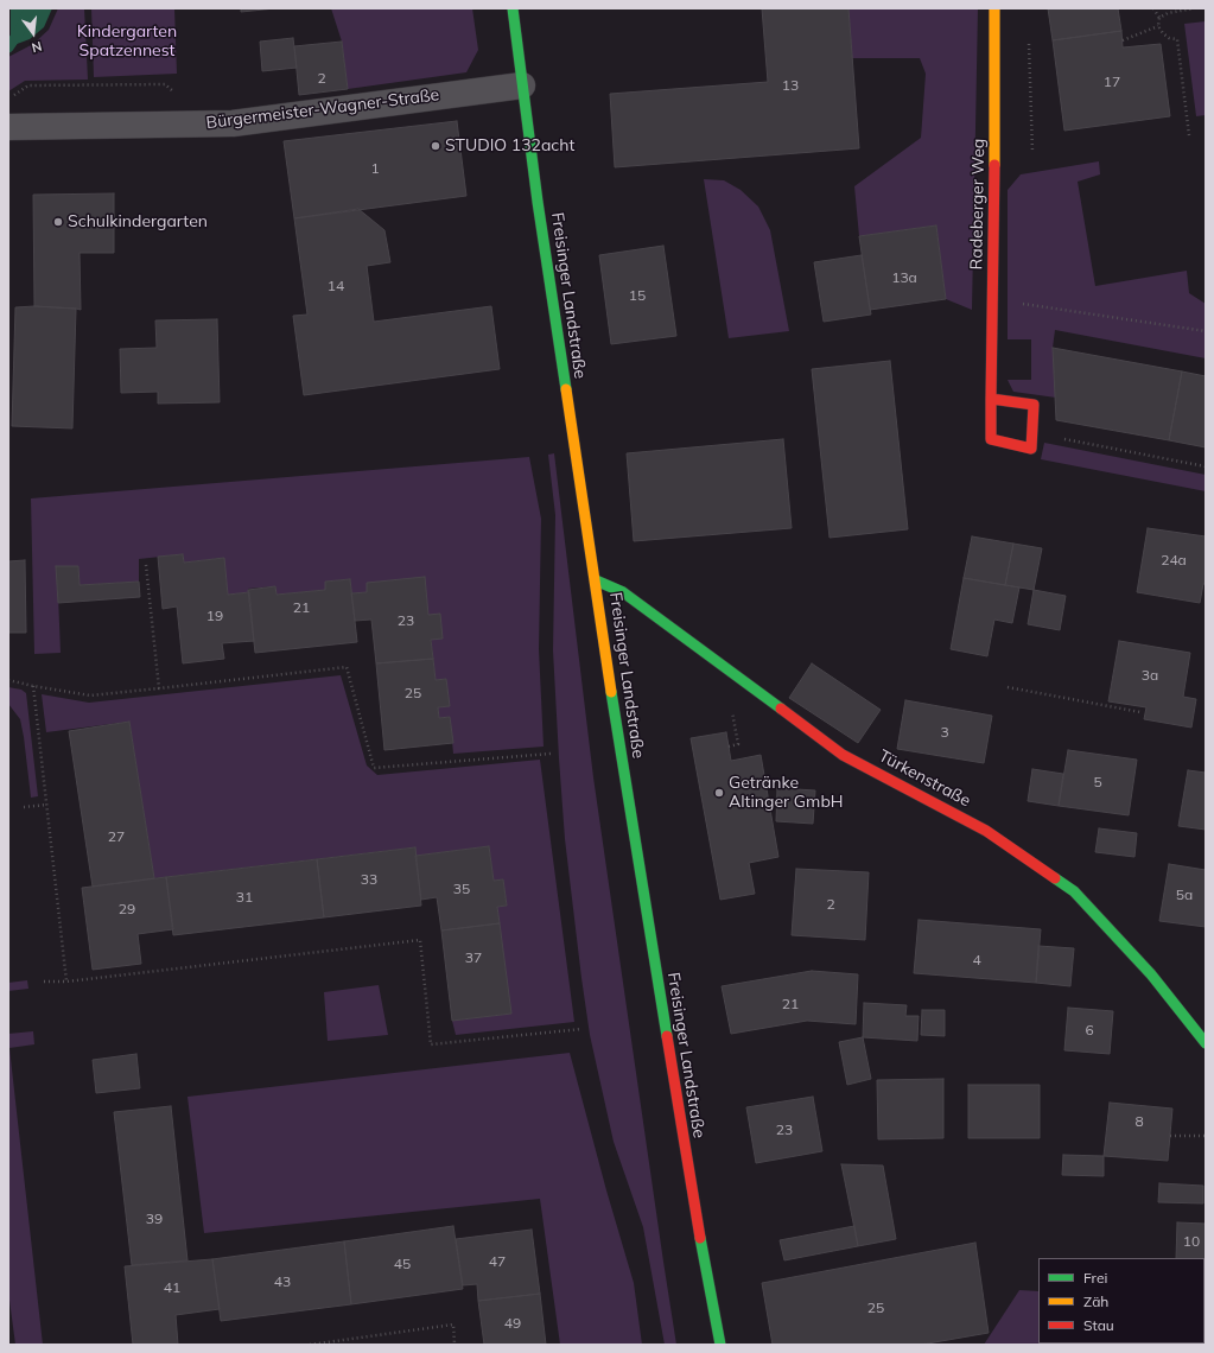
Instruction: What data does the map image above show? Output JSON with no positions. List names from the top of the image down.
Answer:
{
  "streets": {
    "street": [
      "Bürgermeister-Wagner-Straße",
      "Radeberger Weg",
      "Freisinger Landstraße",
      "Türkenstraße"
    ]
  },
  "crossings": [
    ["Bürgermeister-Wagner-Straße", "Freisinger Landstraße"],
    ["Freisinger Landstraße", "Türkenstraße"]
  ],
  "parks": ["Kindergarten Spatzennest"],
  "places": ["STUDIO 132acht", "Schulkindergarten", "Getränke Altinger GmbH"],
  "house_numbers": [
    "2",
    "17",
    "13",
    "1",
    "13a",
    "14",
    "15",
    "24a",
    "21",
    "19",
    "23",
    "3a",
    "25",
    "3",
    "5",
    "27",
    "33",
    "35",
    "5a",
    "31",
    "2",
    "29",
    "37",
    "4",
    "21",
    "6",
    "8",
    "23",
    "39",
    "10",
    "47",
    "45",
    "43",
    "41",
    "25",
    "49"
  ],
  "legend": ["Frei", "Zäh", "Stau"],
  "north": "bottom"
}
